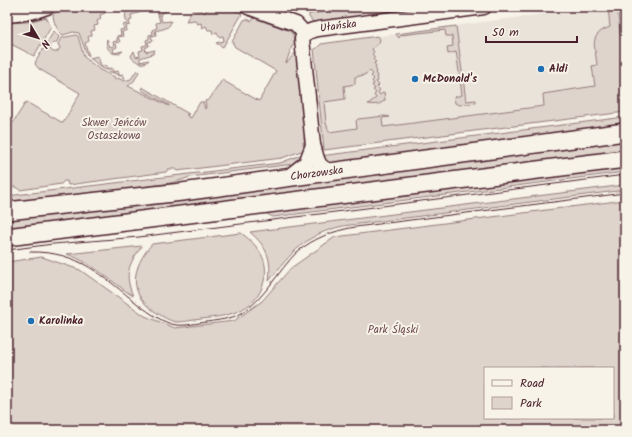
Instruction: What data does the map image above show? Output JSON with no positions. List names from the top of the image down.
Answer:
{
  "streets": {
    "main road": ["Chorzowska"],
    "street": ["Ułańska"]
  },
  "crossings": [
    ["Ułańska", "Chorzowska"]
  ],
  "parks": ["Skwer Jeńców Ostaszkowa", "Park Śląski"],
  "places": ["Aldi", "McDonald's", "Karolinka"],
  "legend": ["Road", "Park"],
  "scale_bar": "50 m",
  "north": "bottom right"
}
